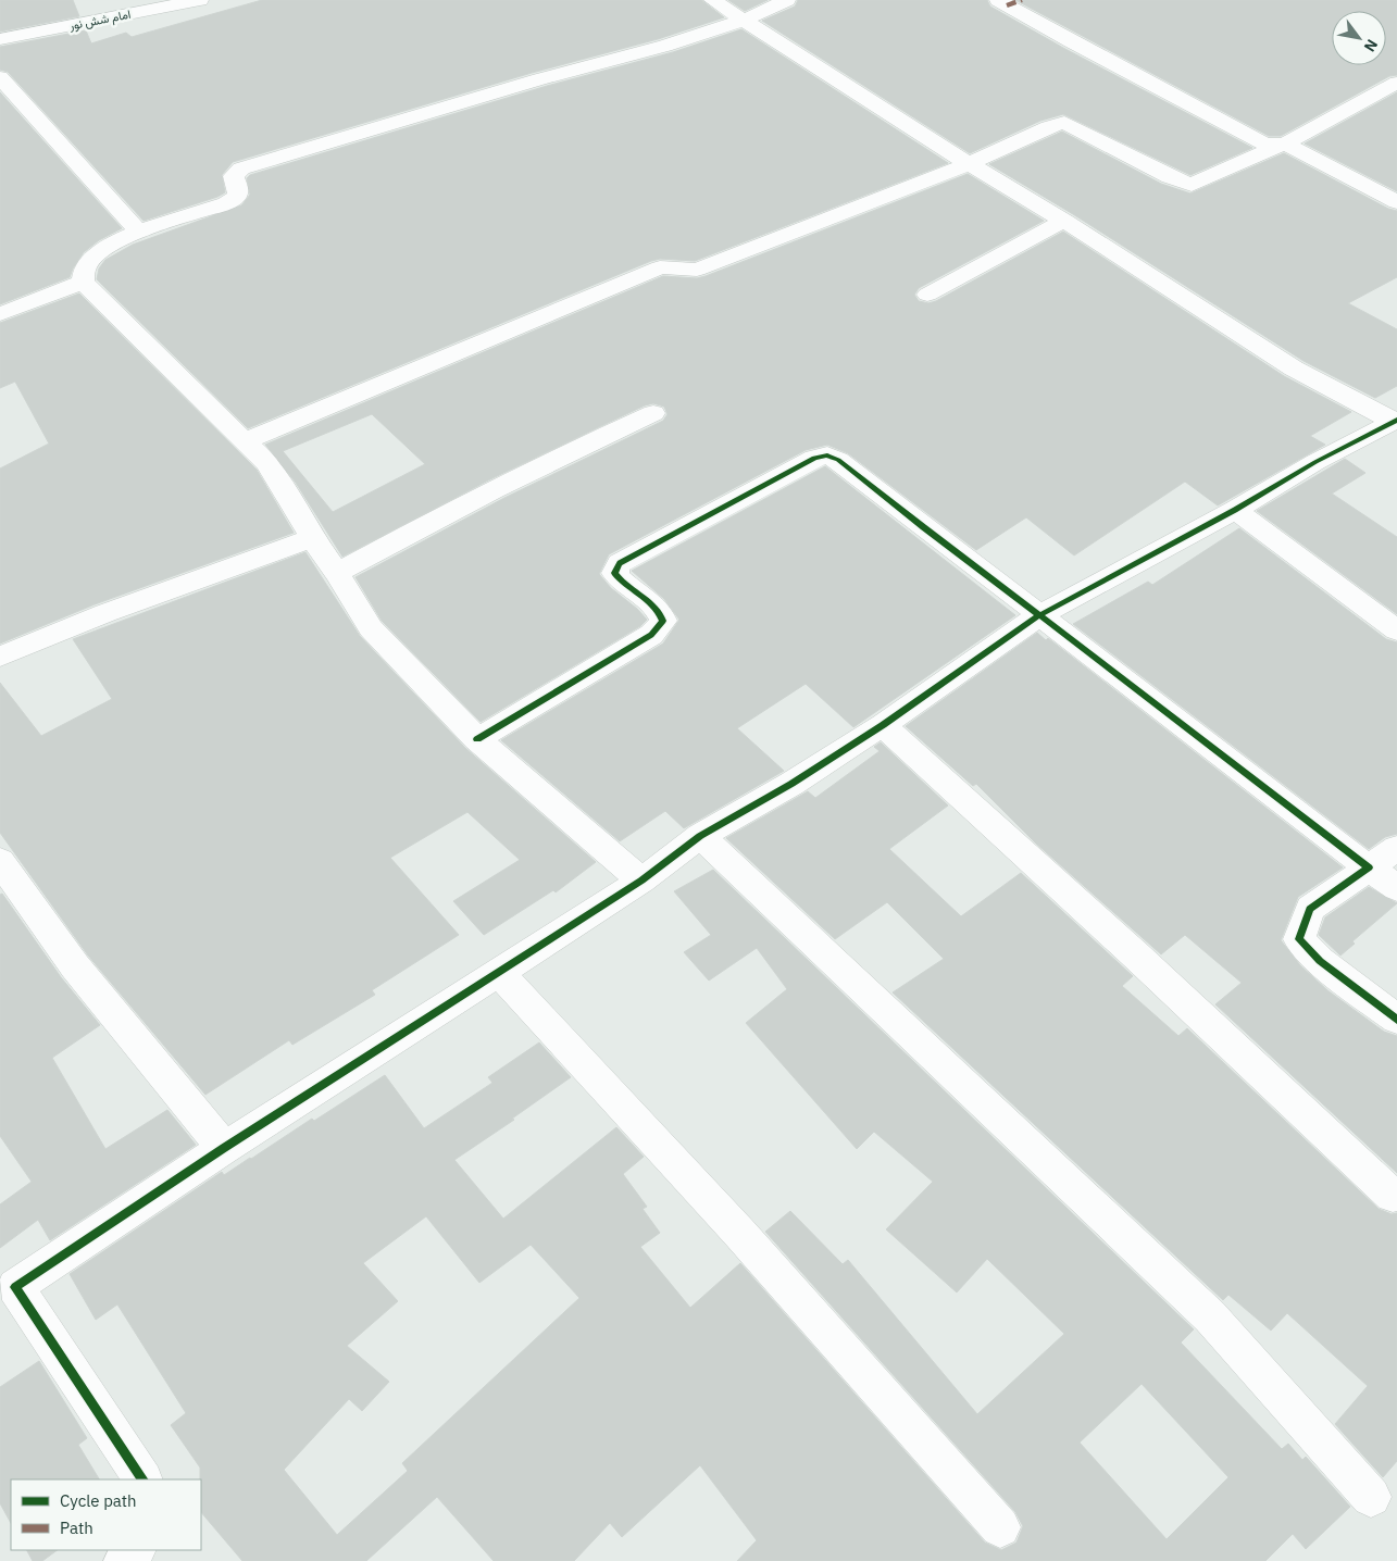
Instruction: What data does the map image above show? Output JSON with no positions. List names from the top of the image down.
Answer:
{
  "streets": {
    "street": ["امام شش نور"]
  },
  "legend": ["Cycle path", "Path"],
  "north": "bottom right"
}
